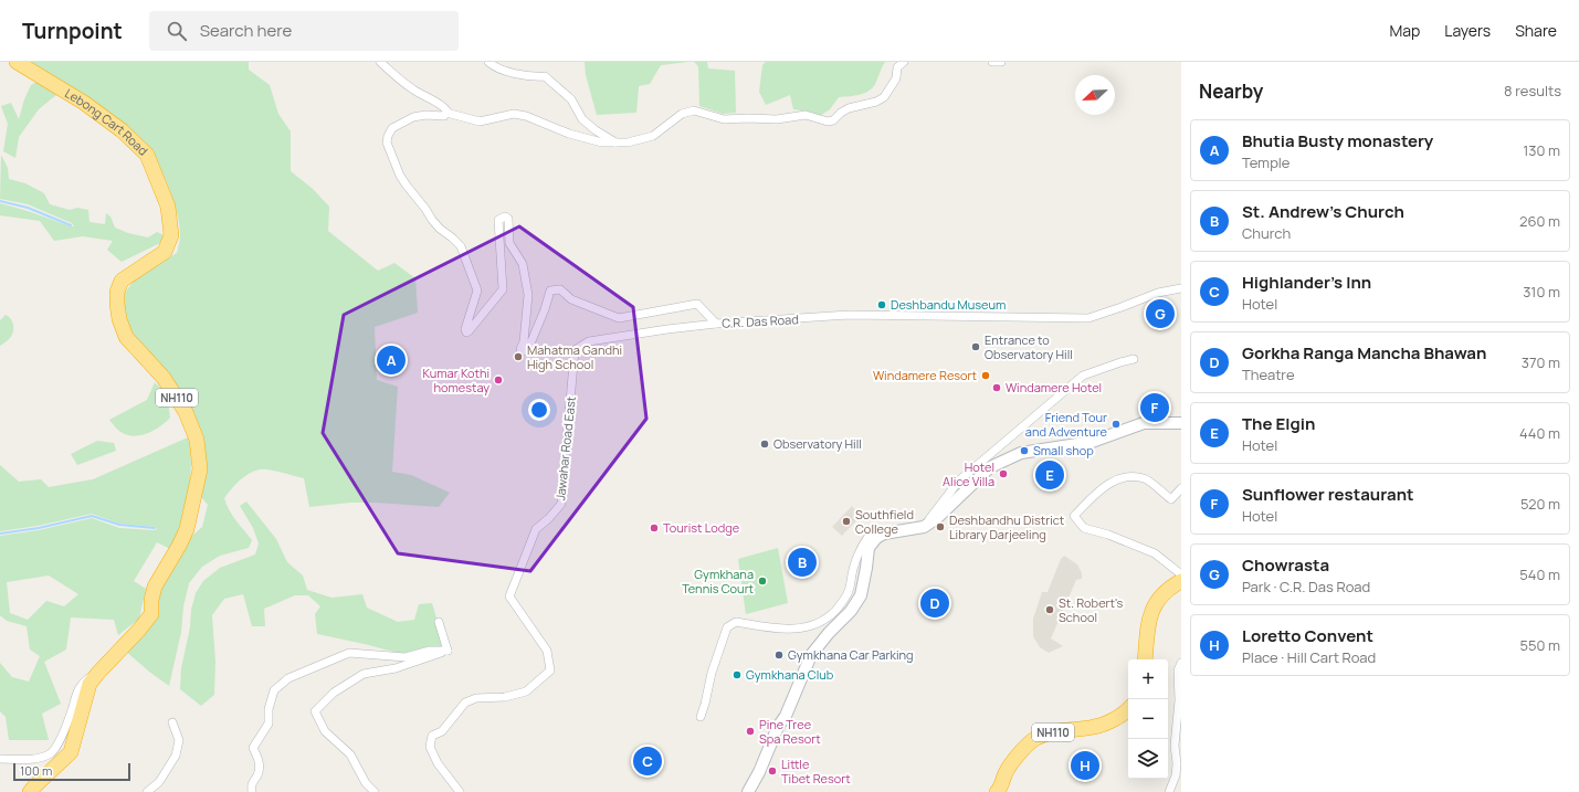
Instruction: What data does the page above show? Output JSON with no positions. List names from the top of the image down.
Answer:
{
  "streets": {
    "highway": ["Lebong Cart Road", "NH110"],
    "street": ["C.R. Das Road", "Jawahar Road East"]
  },
  "crossings": [
    ["C.R. Das Road", "Jawahar Road East"]
  ],
  "places": [
    "Deshbandu Museum",
    "Entrance to Observatory Hill",
    "Mahatma Gandhi High School",
    "Windamere Resort",
    "Kumar Kothi homestay",
    "Windamere Hotel",
    "Friend Tour and Adventure",
    "Observatory Hill",
    "Small shop",
    "Hotel Alice Villa",
    "Southfield College",
    "Deshbandhu District Library Darjeeling",
    "Tourist Lodge",
    "Gymkhana Tennis Court",
    "St. Robert's School",
    "Gymkhana Car Parking",
    "Gymkhana Club",
    "Pine Tree Spa Resort",
    "Little Tibet Resort"
  ],
  "scale_bar": "100 m",
  "north": "bottom left",
  "page": {
    "header": "Turnpoint",
    "search": "Search here",
    "nav": ["Map", "Layers", "Share"],
    "heading": ["Nearby", "8 results"],
    "list": [
      {
        "mark": "A",
        "name": "Bhutia Busty monastery",
        "note": "Temple",
        "value": "130 m"
      },
      {
        "mark": "B",
        "name": "St. Andrew's Church",
        "note": "Church",
        "value": "260 m"
      },
      {
        "mark": "C",
        "name": "Highlander's Inn",
        "note": "Hotel",
        "value": "310 m"
      },
      {
        "mark": "D",
        "name": "Gorkha Ranga Mancha Bhawan",
        "note": "Theatre",
        "value": "370 m"
      },
      {
        "mark": "E",
        "name": "The Elgin",
        "note": "Hotel",
        "value": "440 m"
      },
      {
        "mark": "F",
        "name": "Sunflower restaurant",
        "note": "Hotel",
        "value": "520 m"
      },
      {
        "mark": "G",
        "name": "Chowrasta",
        "note": "Park · C.R. Das Road",
        "value": "540 m"
      },
      {
        "mark": "H",
        "name": "Loretto Convent",
        "note": "Place · Hill Cart Road",
        "value": "550 m"
      }
    ],
    "pins": [
      "G",
      "A",
      "F",
      "E",
      "B",
      "D",
      "C",
      "H"
    ],
    "map_buttons": ["+", "−"],
    "scale": "100 m"
  }
}
